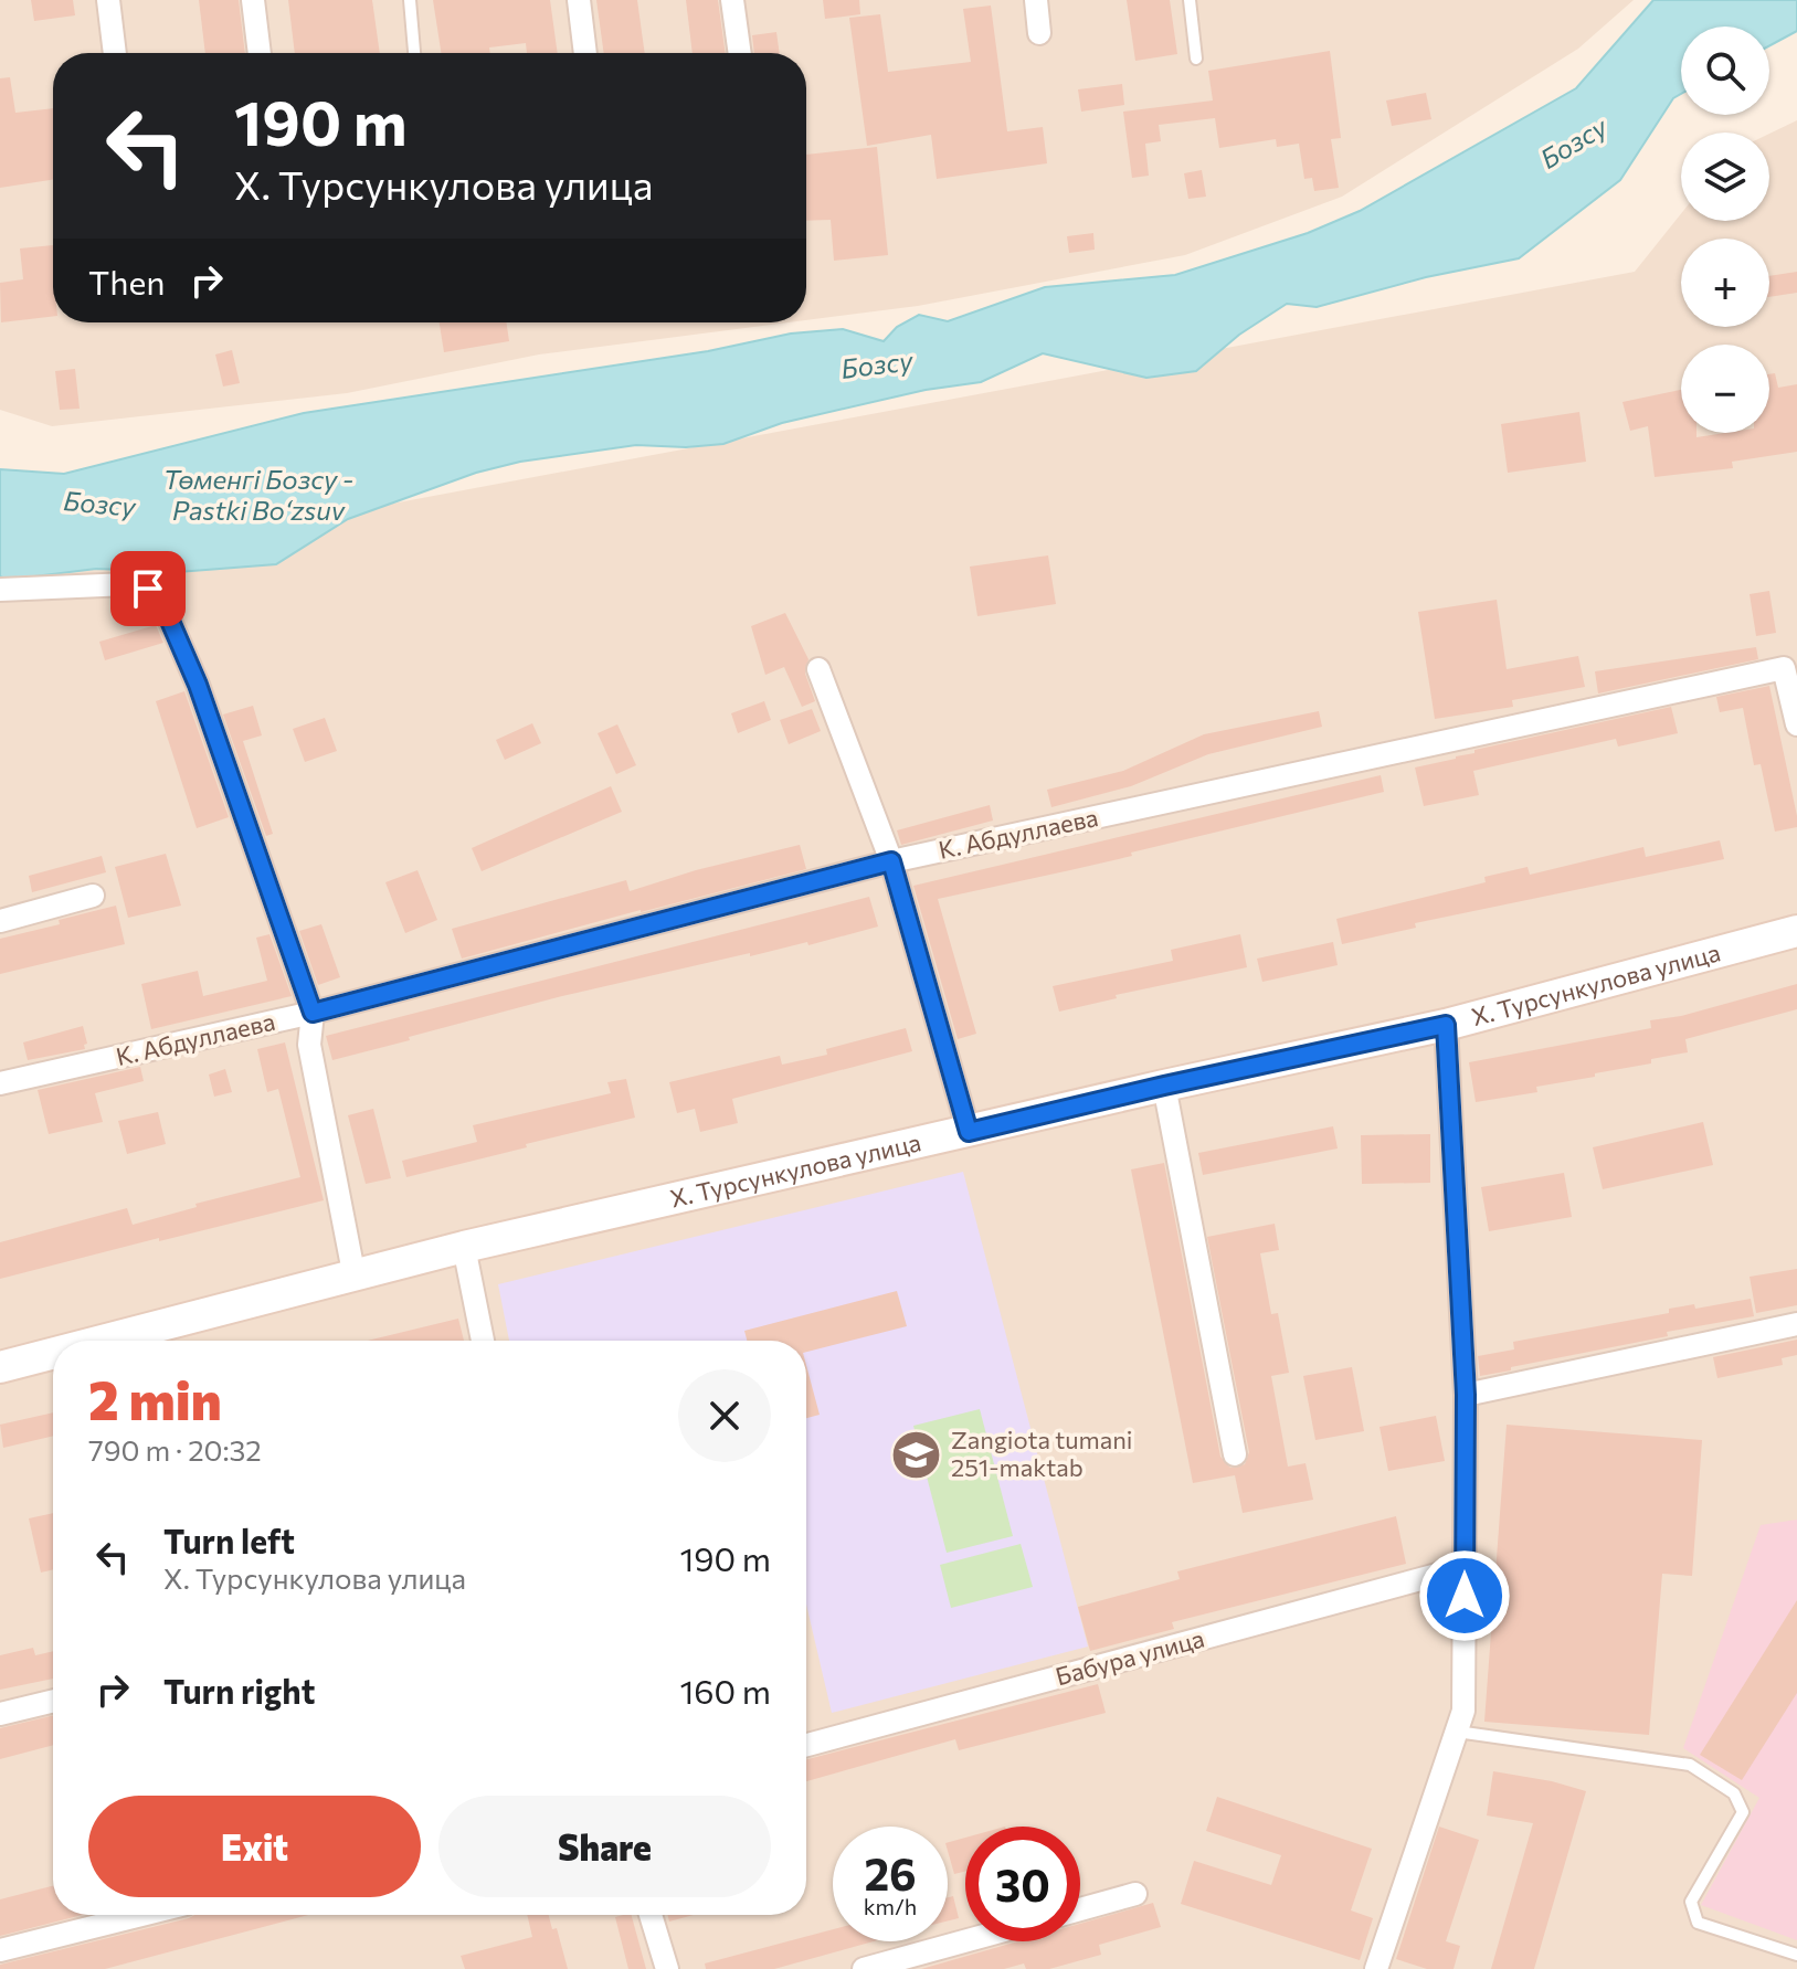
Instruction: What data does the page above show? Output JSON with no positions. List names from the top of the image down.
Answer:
{
  "streets": {
    "street": ["К. Абдуллаева", "Х. Турсункулова улица", "Бабура улица"]
  },
  "water": ["Бозсу", "Төменгі Бозсу - Pastki Boʻzsuv"],
  "places": {
    "school or university": ["Zangiota tumani 251-maktab"]
  },
  "page": {
    "map_buttons": ["+", "−"],
    "turn": ["190 m", "Х. Турсункулова улица"],
    "then": "Then",
    "heading": ["2 min", "790 m · 20:32"],
    "list": [
      {
        "name": "Turn left",
        "note": "Х. Турсункулова улица",
        "value": "190 m"
      },
      {
        "name": "Turn right",
        "value": "160 m"
      }
    ],
    "buttons": ["Exit", "Share"],
    "speed": "26 km/h",
    "limit": "30"
  }
}
